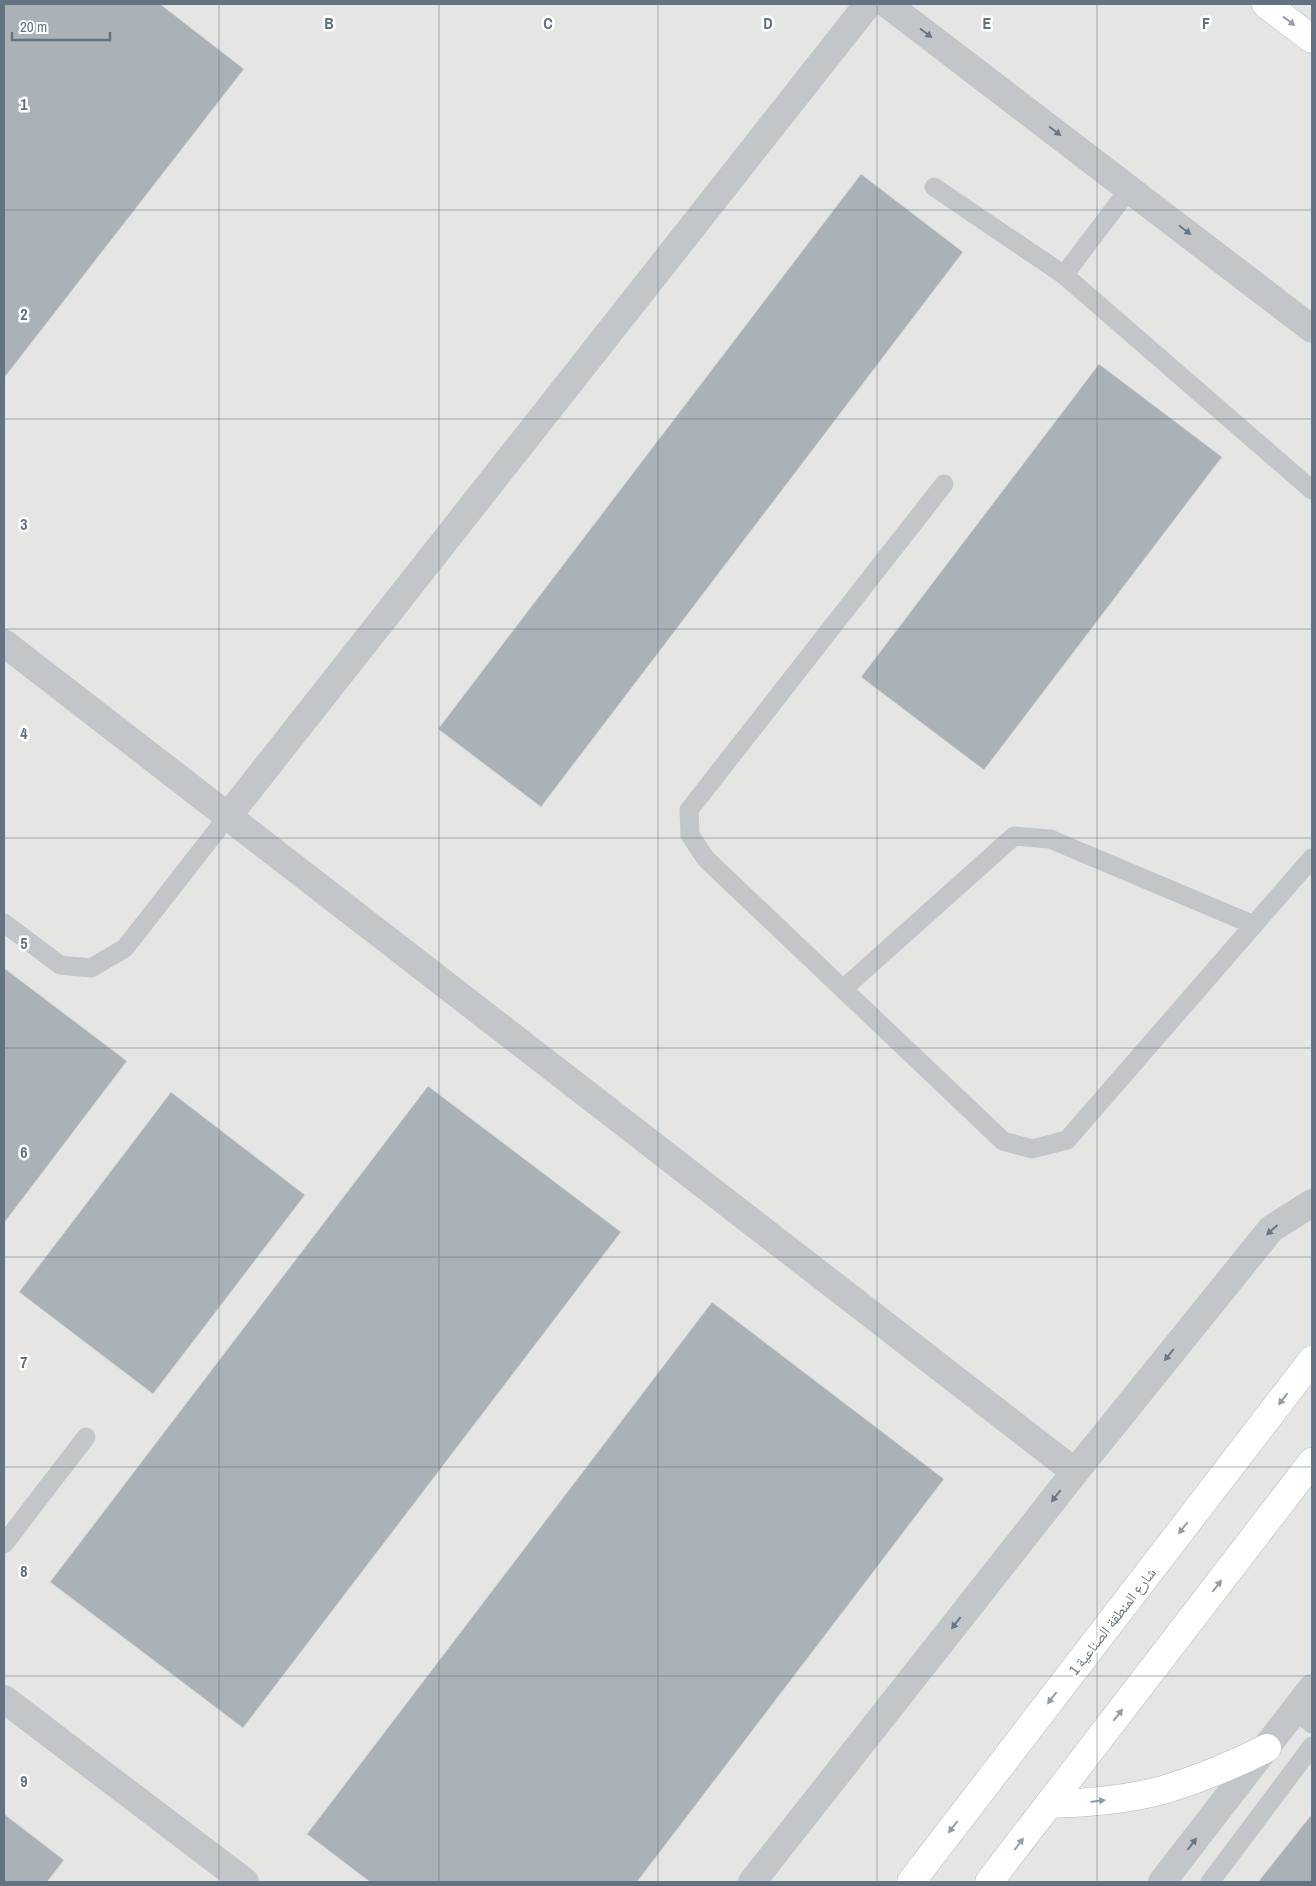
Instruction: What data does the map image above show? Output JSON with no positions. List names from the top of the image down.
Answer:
{
  "streets": {
    "street": ["شارع المنطقة الصناعية 1"]
  },
  "scale_bar": "20 m",
  "grid": {
    "columns": [
      "B",
      "C",
      "D",
      "E",
      "F"
    ],
    "rows": [
      "1",
      "2",
      "3",
      "4",
      "5",
      "6",
      "7",
      "8",
      "9"
    ]
  }
}
